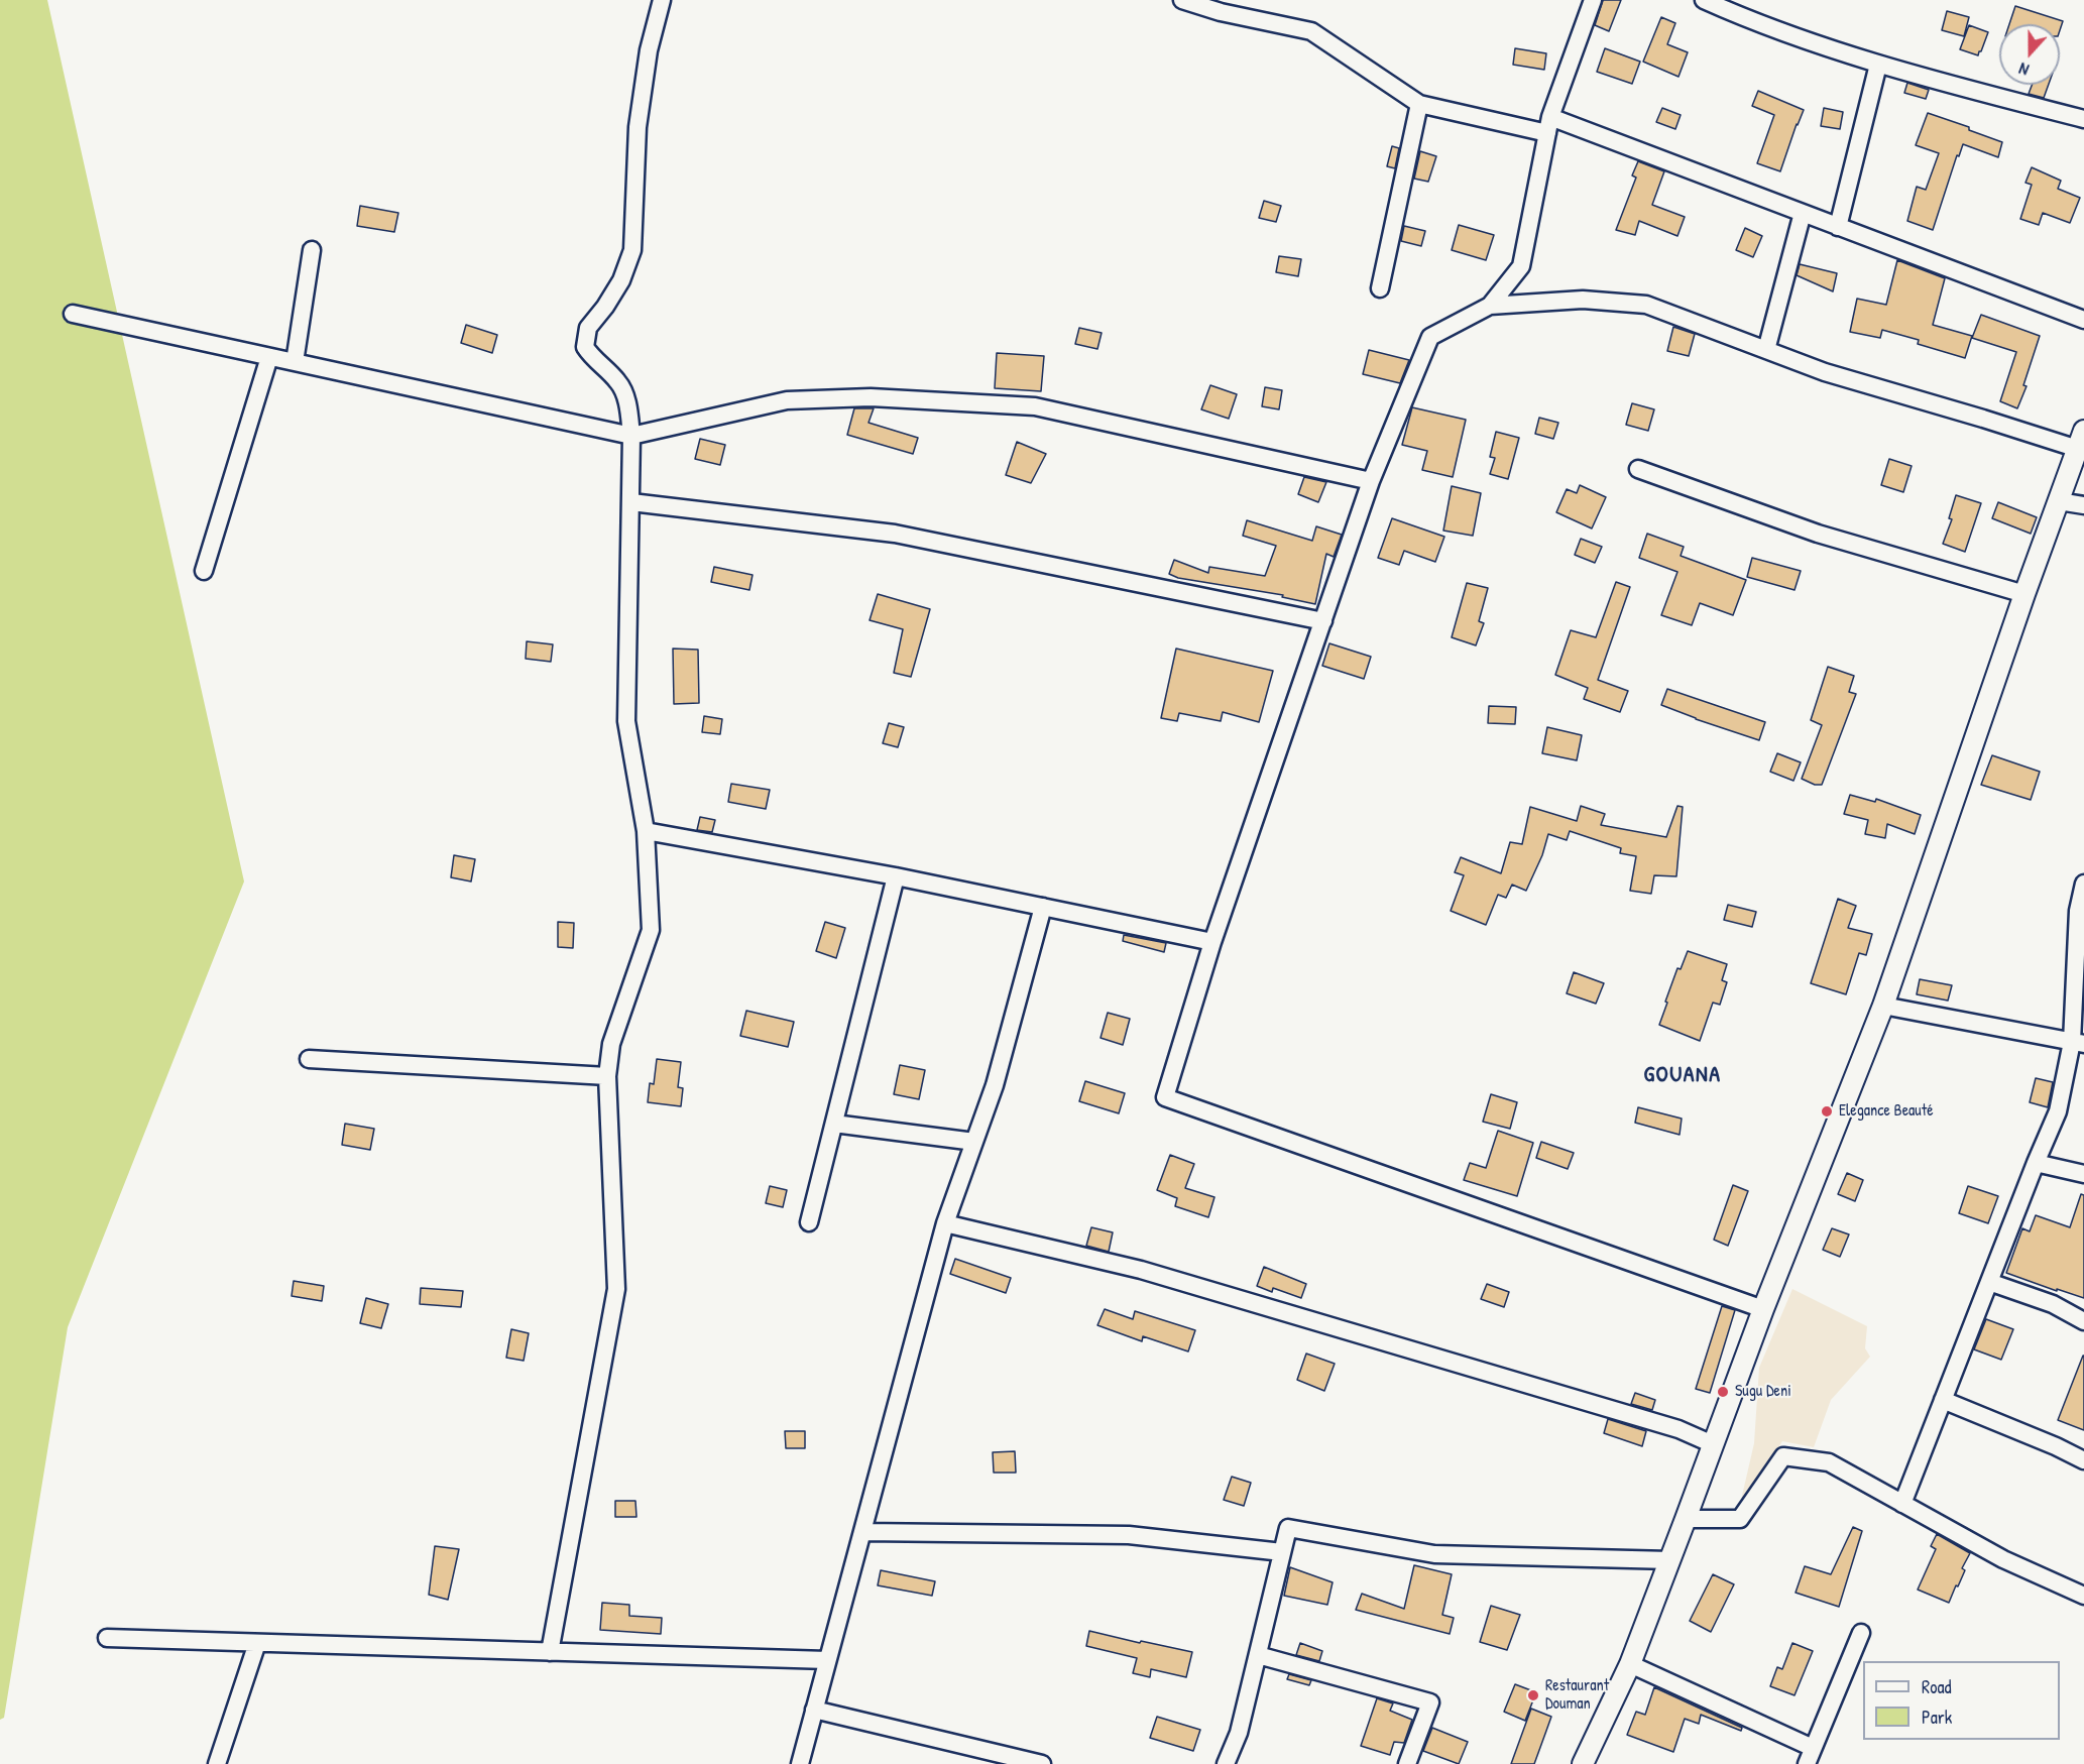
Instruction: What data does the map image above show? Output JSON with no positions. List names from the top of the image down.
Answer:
{
  "districts": ["GOUANA"],
  "places": ["Elegance Beauté", "Sugu Deni", "Restaurant Douman"],
  "legend": ["Road", "Park"],
  "north": "bottom"
}
